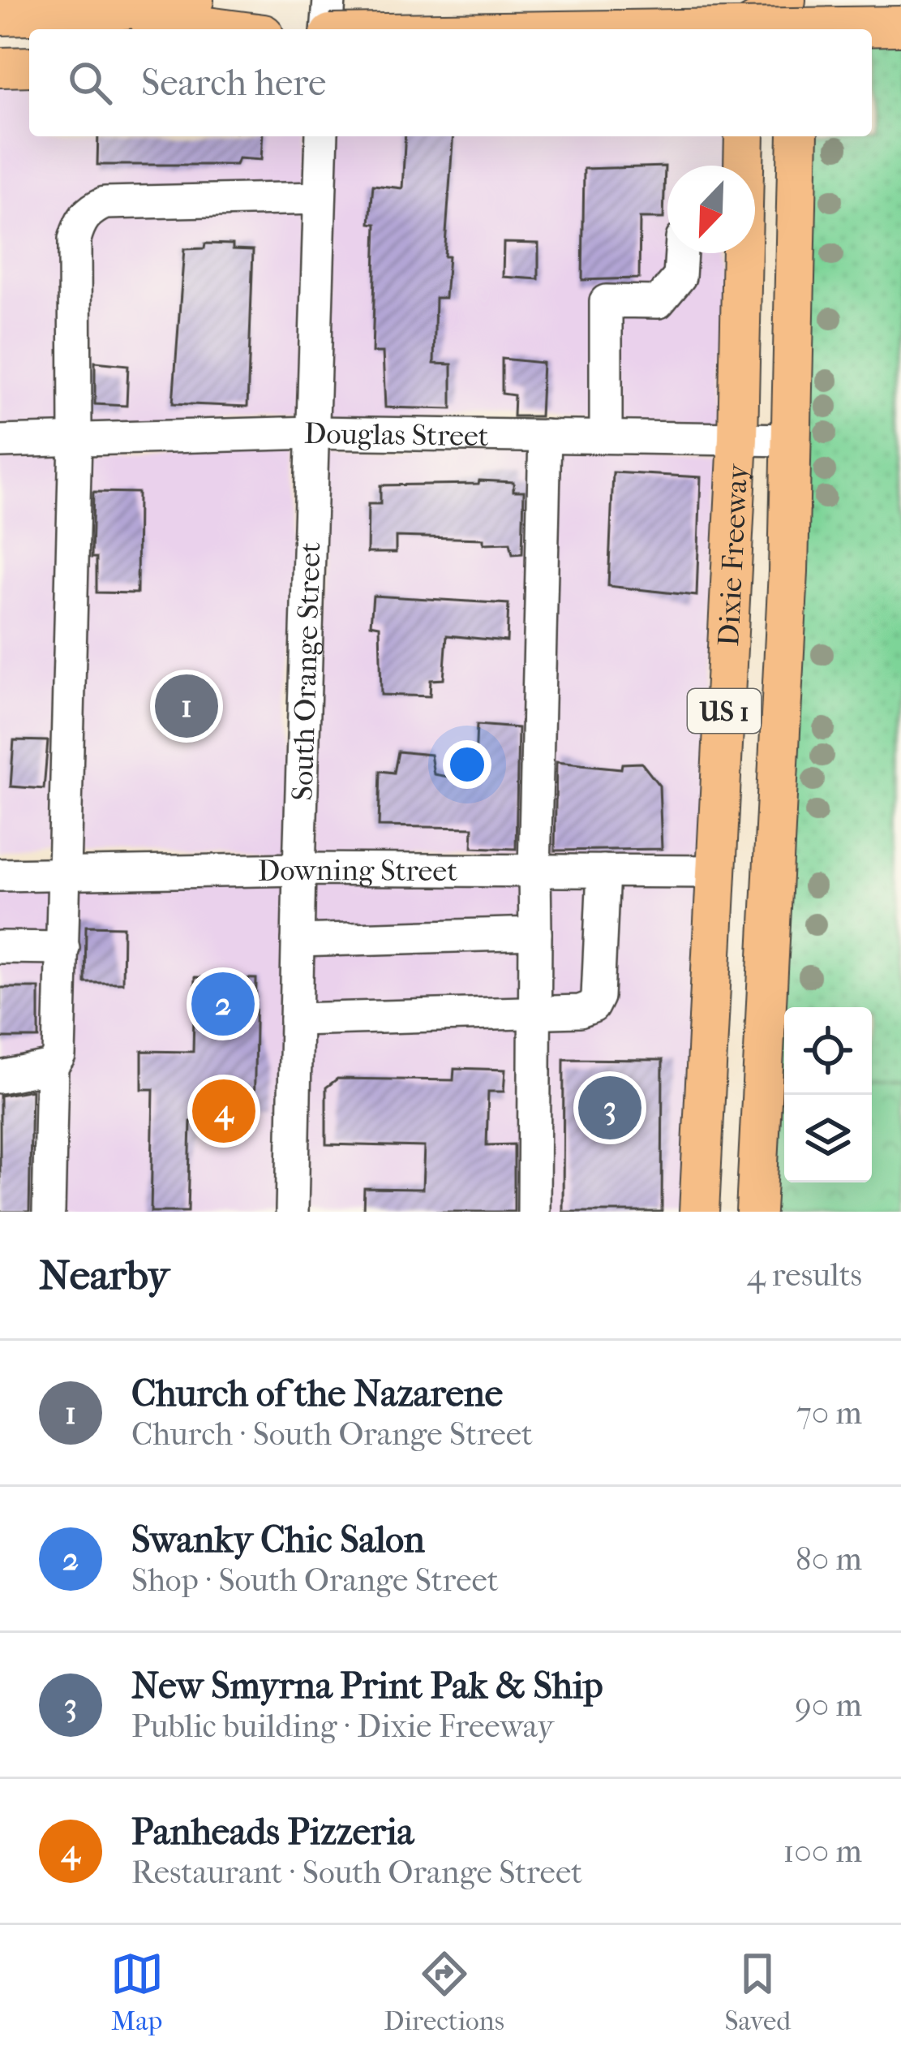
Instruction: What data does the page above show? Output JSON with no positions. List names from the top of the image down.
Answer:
{
  "streets": {
    "main road": ["Dixie Freeway", "US 1"],
    "street": ["Douglas Street", "South Orange Street", "Downing Street"]
  },
  "crossings": [
    ["Douglas Street", "Dixie Freeway"],
    ["Douglas Street", "South Orange Street"],
    ["Dixie Freeway", "Downing Street"],
    ["South Orange Street", "Downing Street"]
  ],
  "north": "bottom left",
  "page": {
    "search": "Search here",
    "pins": [
      "1",
      "2",
      "3",
      "4"
    ],
    "heading": ["Nearby", "4 results"],
    "list": [
      {
        "mark": "1",
        "name": "Church of the Nazarene",
        "note": "Church · South Orange Street",
        "value": "70 m"
      },
      {
        "mark": "2",
        "name": "Swanky Chic Salon",
        "note": "Shop · South Orange Street",
        "value": "80 m"
      },
      {
        "mark": "3",
        "name": "New Smyrna Print Pak & Ship",
        "note": "Public building · Dixie Freeway",
        "value": "90 m"
      },
      {
        "mark": "4",
        "name": "Panheads Pizzeria",
        "note": "Restaurant · South Orange Street",
        "value": "100 m"
      }
    ],
    "nav": ["Map", "Directions", "Saved"]
  }
}
